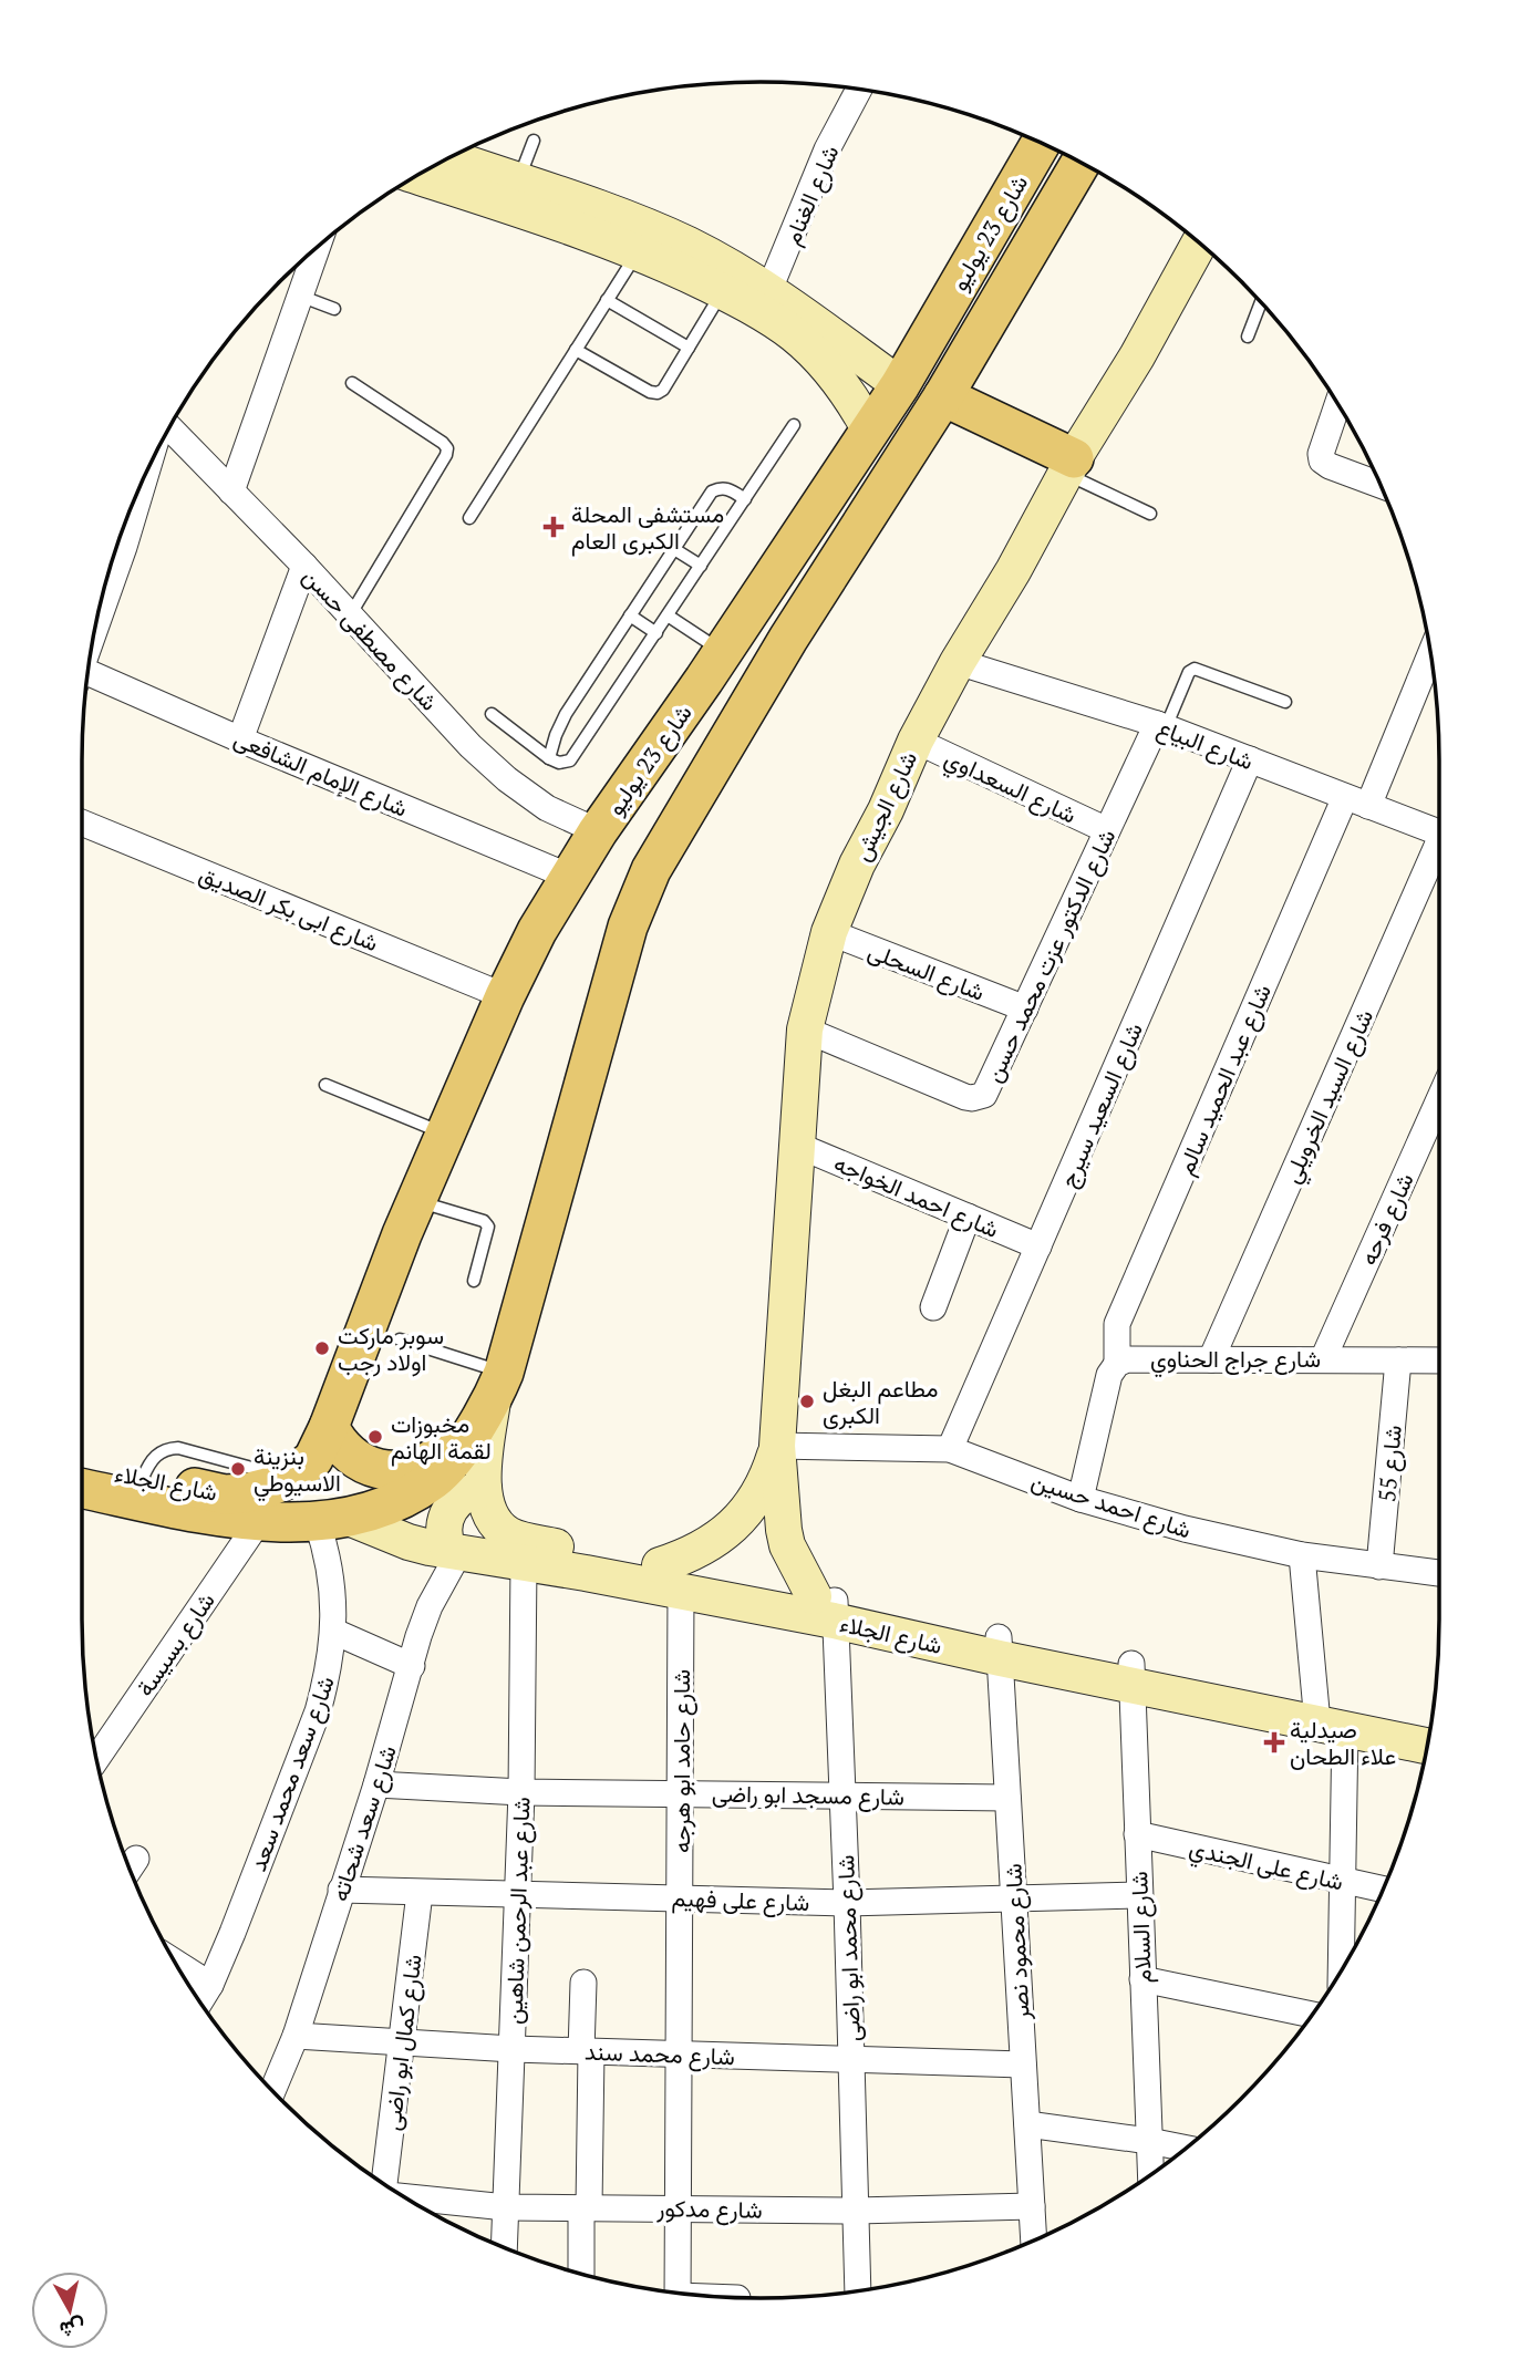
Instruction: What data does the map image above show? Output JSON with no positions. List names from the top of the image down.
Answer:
{
  "streets": {
    "main road": ["شارع 23 يوليو", "شارع الجلاء"],
    "street": [
      "شارع الغنام",
      "شارع مصطفى حسن",
      "شارع البياع",
      "شارع الإمام الشافعى",
      "شارع السعداوي",
      "شارع الجيش",
      "شارع ابى بكر الصديق",
      "شارع الدكتور عزت محمد حسن",
      "شارع السحلى",
      "شارع عبد الحميد سالم",
      "شارع السيد الخرويلي",
      "شارع السعيد سيرج",
      "شارع احمد الخواجه",
      "شارع فرحه",
      "شارع جراج الحناوي",
      "شارع 55",
      "شارع احمد حسين",
      "شارع بسيسة",
      "شارع حامد ابو هرجه",
      "شارع سعد محمد سعد",
      "شارع مسجد ابو راضى",
      "شارع سعد شحاته",
      "شارع على الجندي",
      "شارع على فهيم",
      "شارع عبد الرحمن شاهين",
      "شارع السلام",
      "شارع محمود نصر",
      "شارع محمد ابو راضى",
      "شارع كمال ابو راضى",
      "شارع محمد سند",
      "شارع مدكور"
    ]
  },
  "crossings": [
    ["شارع 23 يوليو", "شارع مصطفى حسن"],
    ["شارع 23 يوليو", "شارع الإمام الشافعى"],
    ["شارع 23 يوليو", "شارع ابى بكر الصديق"],
    ["شارع 23 يوليو", "شارع الجلاء"],
    ["شارع البياع", "شارع الجيش"],
    ["شارع البياع", "شارع الدكتور عزت محمد حسن"],
    ["شارع البياع", "شارع عبد الحميد سالم"],
    ["شارع البياع", "شارع السعيد سيرج"],
    ["شارع السعداوي", "شارع الجيش"],
    ["شارع السعداوي", "شارع الدكتور عزت محمد حسن"],
    ["شارع الجيش", "شارع الدكتور عزت محمد حسن"],
    ["شارع الجيش", "شارع السحلى"],
    ["شارع الجيش", "شارع احمد الخواجه"],
    ["شارع الجيش", "شارع الجلاء"],
    ["شارع الجيش", "شارع احمد حسين"],
    ["شارع الجيش", "شارع حامد ابو هرجه"],
    ["شارع الجيش", "شارع محمد ابو راضى"],
    ["شارع الدكتور عزت محمد حسن", "شارع السحلى"],
    ["شارع عبد الحميد سالم", "شارع جراج الحناوي"],
    ["شارع السيد الخرويلي", "شارع جراج الحناوي"],
    ["شارع السعيد سيرج", "شارع احمد الخواجه"],
    ["شارع السعيد سيرج", "شارع احمد حسين"],
    ["شارع فرحه", "شارع جراج الحناوي"],
    ["شارع جراج الحناوي", "شارع 55"],
    ["شارع جراج الحناوي", "شارع احمد حسين"],
    ["شارع 55", "شارع احمد حسين"],
    ["شارع الجلاء", "شارع بسيسة"],
    ["شارع الجلاء", "شارع حامد ابو هرجه"],
    ["شارع الجلاء", "شارع سعد محمد سعد"],
    ["شارع الجلاء", "شارع سعد شحاته"],
    ["شارع الجلاء", "شارع عبد الرحمن شاهين"],
    ["شارع الجلاء", "شارع السلام"],
    ["شارع الجلاء", "شارع محمود نصر"],
    ["شارع الجلاء", "شارع محمد ابو راضى"],
    ["شارع حامد ابو هرجه", "شارع مسجد ابو راضى"],
    ["شارع حامد ابو هرجه", "شارع على فهيم"],
    ["شارع حامد ابو هرجه", "شارع محمد سند"],
    ["شارع حامد ابو هرجه", "شارع مدكور"],
    ["شارع مسجد ابو راضى", "شارع سعد شحاته"],
    ["شارع مسجد ابو راضى", "شارع عبد الرحمن شاهين"],
    ["شارع مسجد ابو راضى", "شارع محمود نصر"],
    ["شارع مسجد ابو راضى", "شارع محمد ابو راضى"],
    ["شارع سعد شحاته", "شارع على فهيم"],
    ["شارع سعد شحاته", "شارع محمد سند"],
    ["شارع على الجندي", "شارع السلام"],
    ["شارع على فهيم", "شارع عبد الرحمن شاهين"],
    ["شارع على فهيم", "شارع السلام"],
    ["شارع على فهيم", "شارع محمود نصر"],
    ["شارع على فهيم", "شارع محمد ابو راضى"],
    ["شارع على فهيم", "شارع كمال ابو راضى"],
    ["شارع عبد الرحمن شاهين", "شارع محمد سند"],
    ["شارع عبد الرحمن شاهين", "شارع مدكور"],
    ["شارع محمود نصر", "شارع محمد سند"],
    ["شارع محمود نصر", "شارع مدكور"],
    ["شارع محمد ابو راضى", "شارع محمد سند"],
    ["شارع محمد ابو راضى", "شارع مدكور"],
    ["شارع كمال ابو راضى", "شارع محمد سند"]
  ],
  "places": {
    "health": ["مستشفى المحلة الكبرى العام", "صيدلية علاء الطحان"],
    "other": [
      "سوبر ماركت اولاد رجب",
      "مطاعم البغل الكبرى",
      "مخبوزات لقمة الهانم",
      "بنزينة الاسيوطي"
    ]
  },
  "north": "bottom"
}
